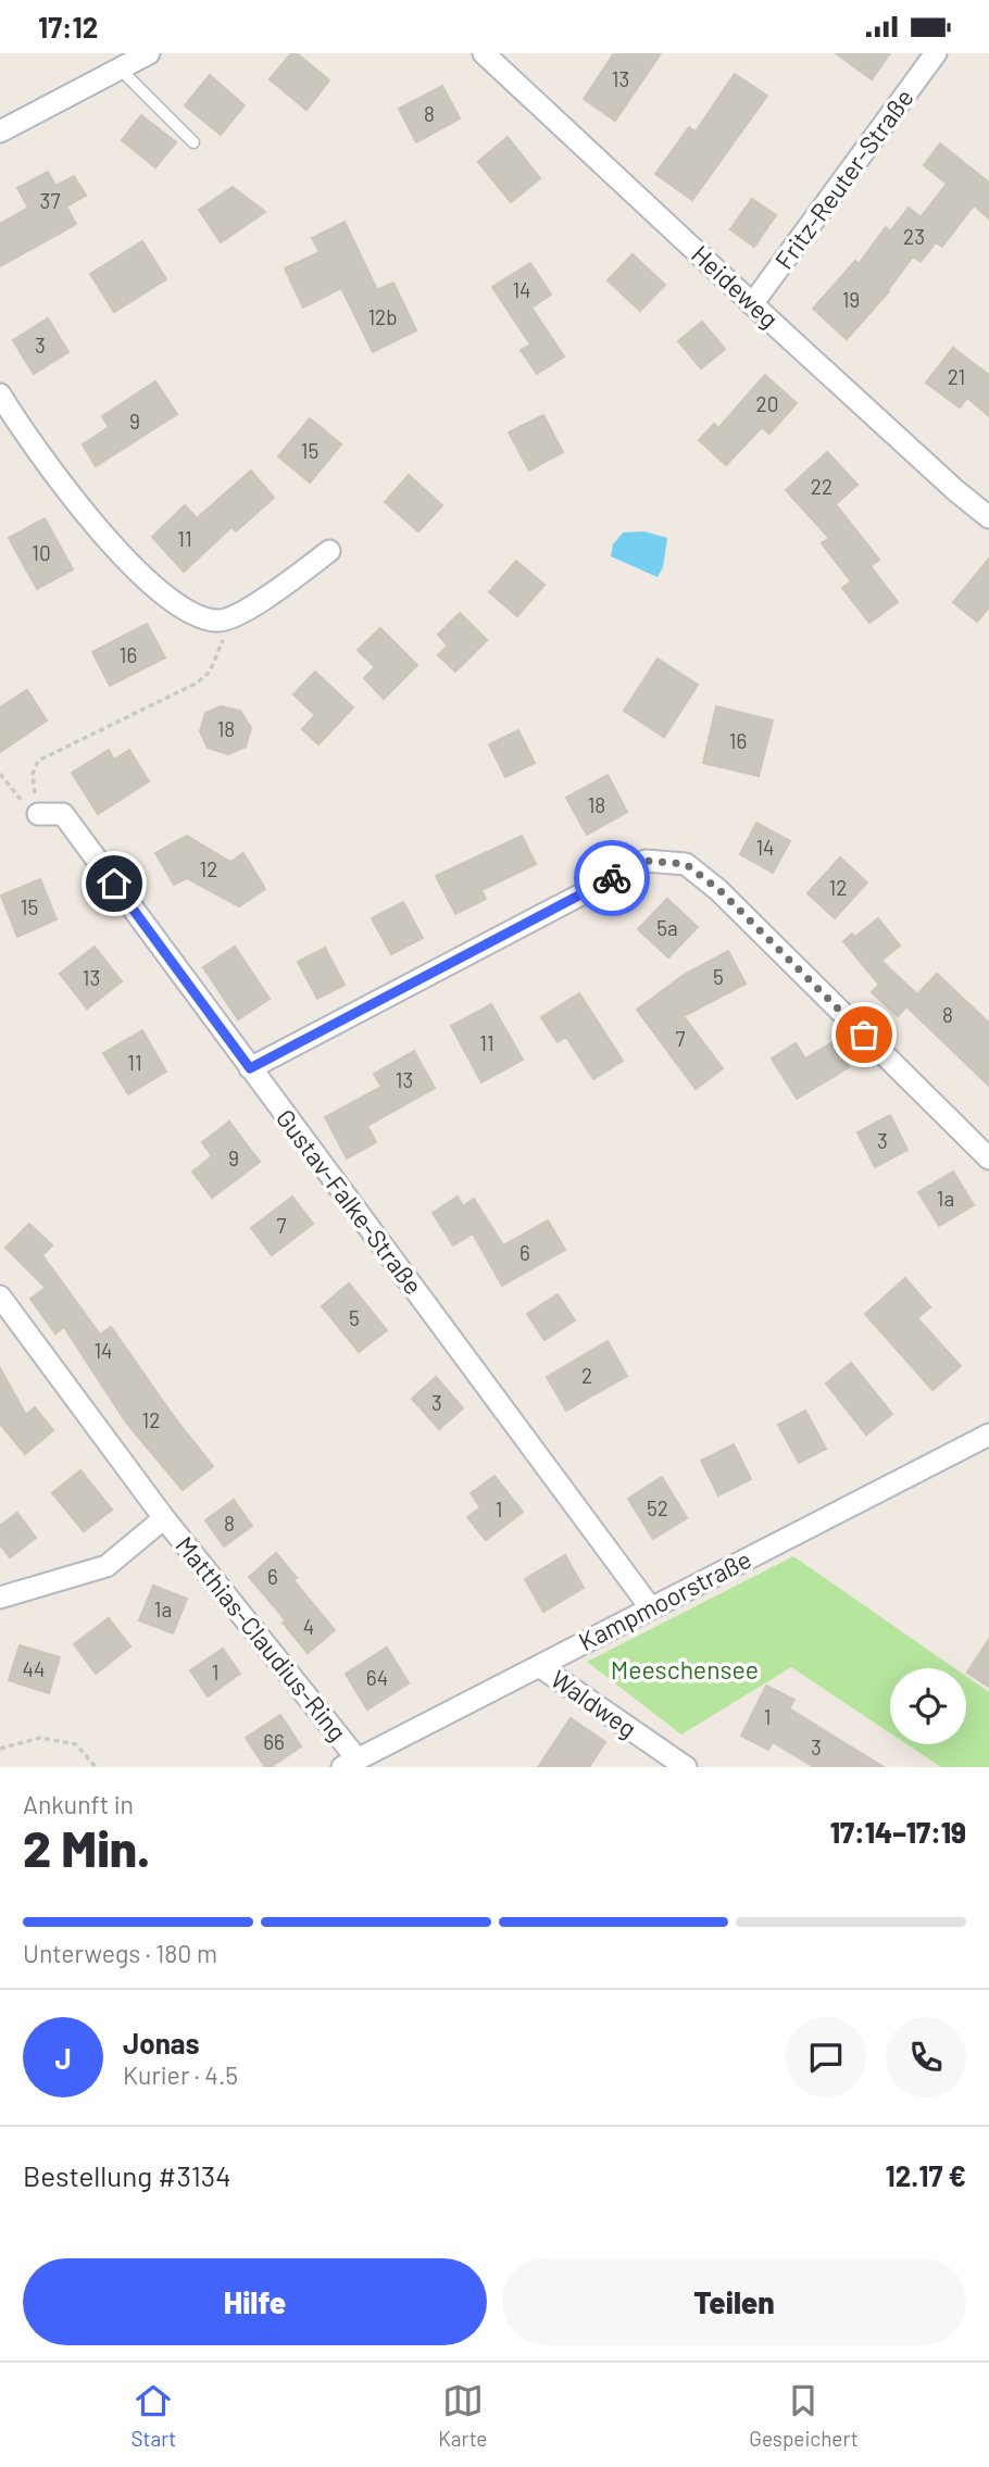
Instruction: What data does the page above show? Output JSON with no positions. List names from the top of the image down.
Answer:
{
  "streets": {
    "street": [
      "Fritz-Reuter-Straße",
      "Heideweg",
      "Gustav-Falke-Straße",
      "Kampmoorstraße",
      "Matthias-Claudius-Ring",
      "Waldweg"
    ]
  },
  "crossings": [
    ["Fritz-Reuter-Straße", "Heideweg"],
    ["Gustav-Falke-Straße", "Kampmoorstraße"],
    ["Kampmoorstraße", "Matthias-Claudius-Ring"],
    ["Kampmoorstraße", "Waldweg"]
  ],
  "parks": ["Meeschensee"],
  "house_numbers": [
    "13",
    "8",
    "37",
    "23",
    "14",
    "19",
    "12b",
    "3",
    "21",
    "20",
    "9",
    "15",
    "22",
    "11",
    "10",
    "16",
    "18",
    "16",
    "18",
    "14",
    "12",
    "12",
    "15",
    "5a",
    "5",
    "13",
    "8",
    "7",
    "11",
    "11",
    "13",
    "3",
    "9",
    "1a",
    "7",
    "6",
    "5",
    "14",
    "2",
    "3",
    "12",
    "52",
    "1",
    "8",
    "6",
    "1a",
    "4",
    "44",
    "1",
    "64",
    "1",
    "66",
    "3"
  ],
  "page": {
    "status": "17:12",
    "heading": ["2 Min.", "Ankunft in", "17:14–17:19"],
    "panel": [
      "Jonas",
      "Kurier · 4.5",
      "Bestellung #3134",
      "12.17 €"
    ],
    "bar": "Unterwegs · 180 m",
    "round": "J",
    "buttons": ["Hilfe", "Teilen"],
    "tabs": ["Start", "Karte", "Gespeichert"]
  }
}
